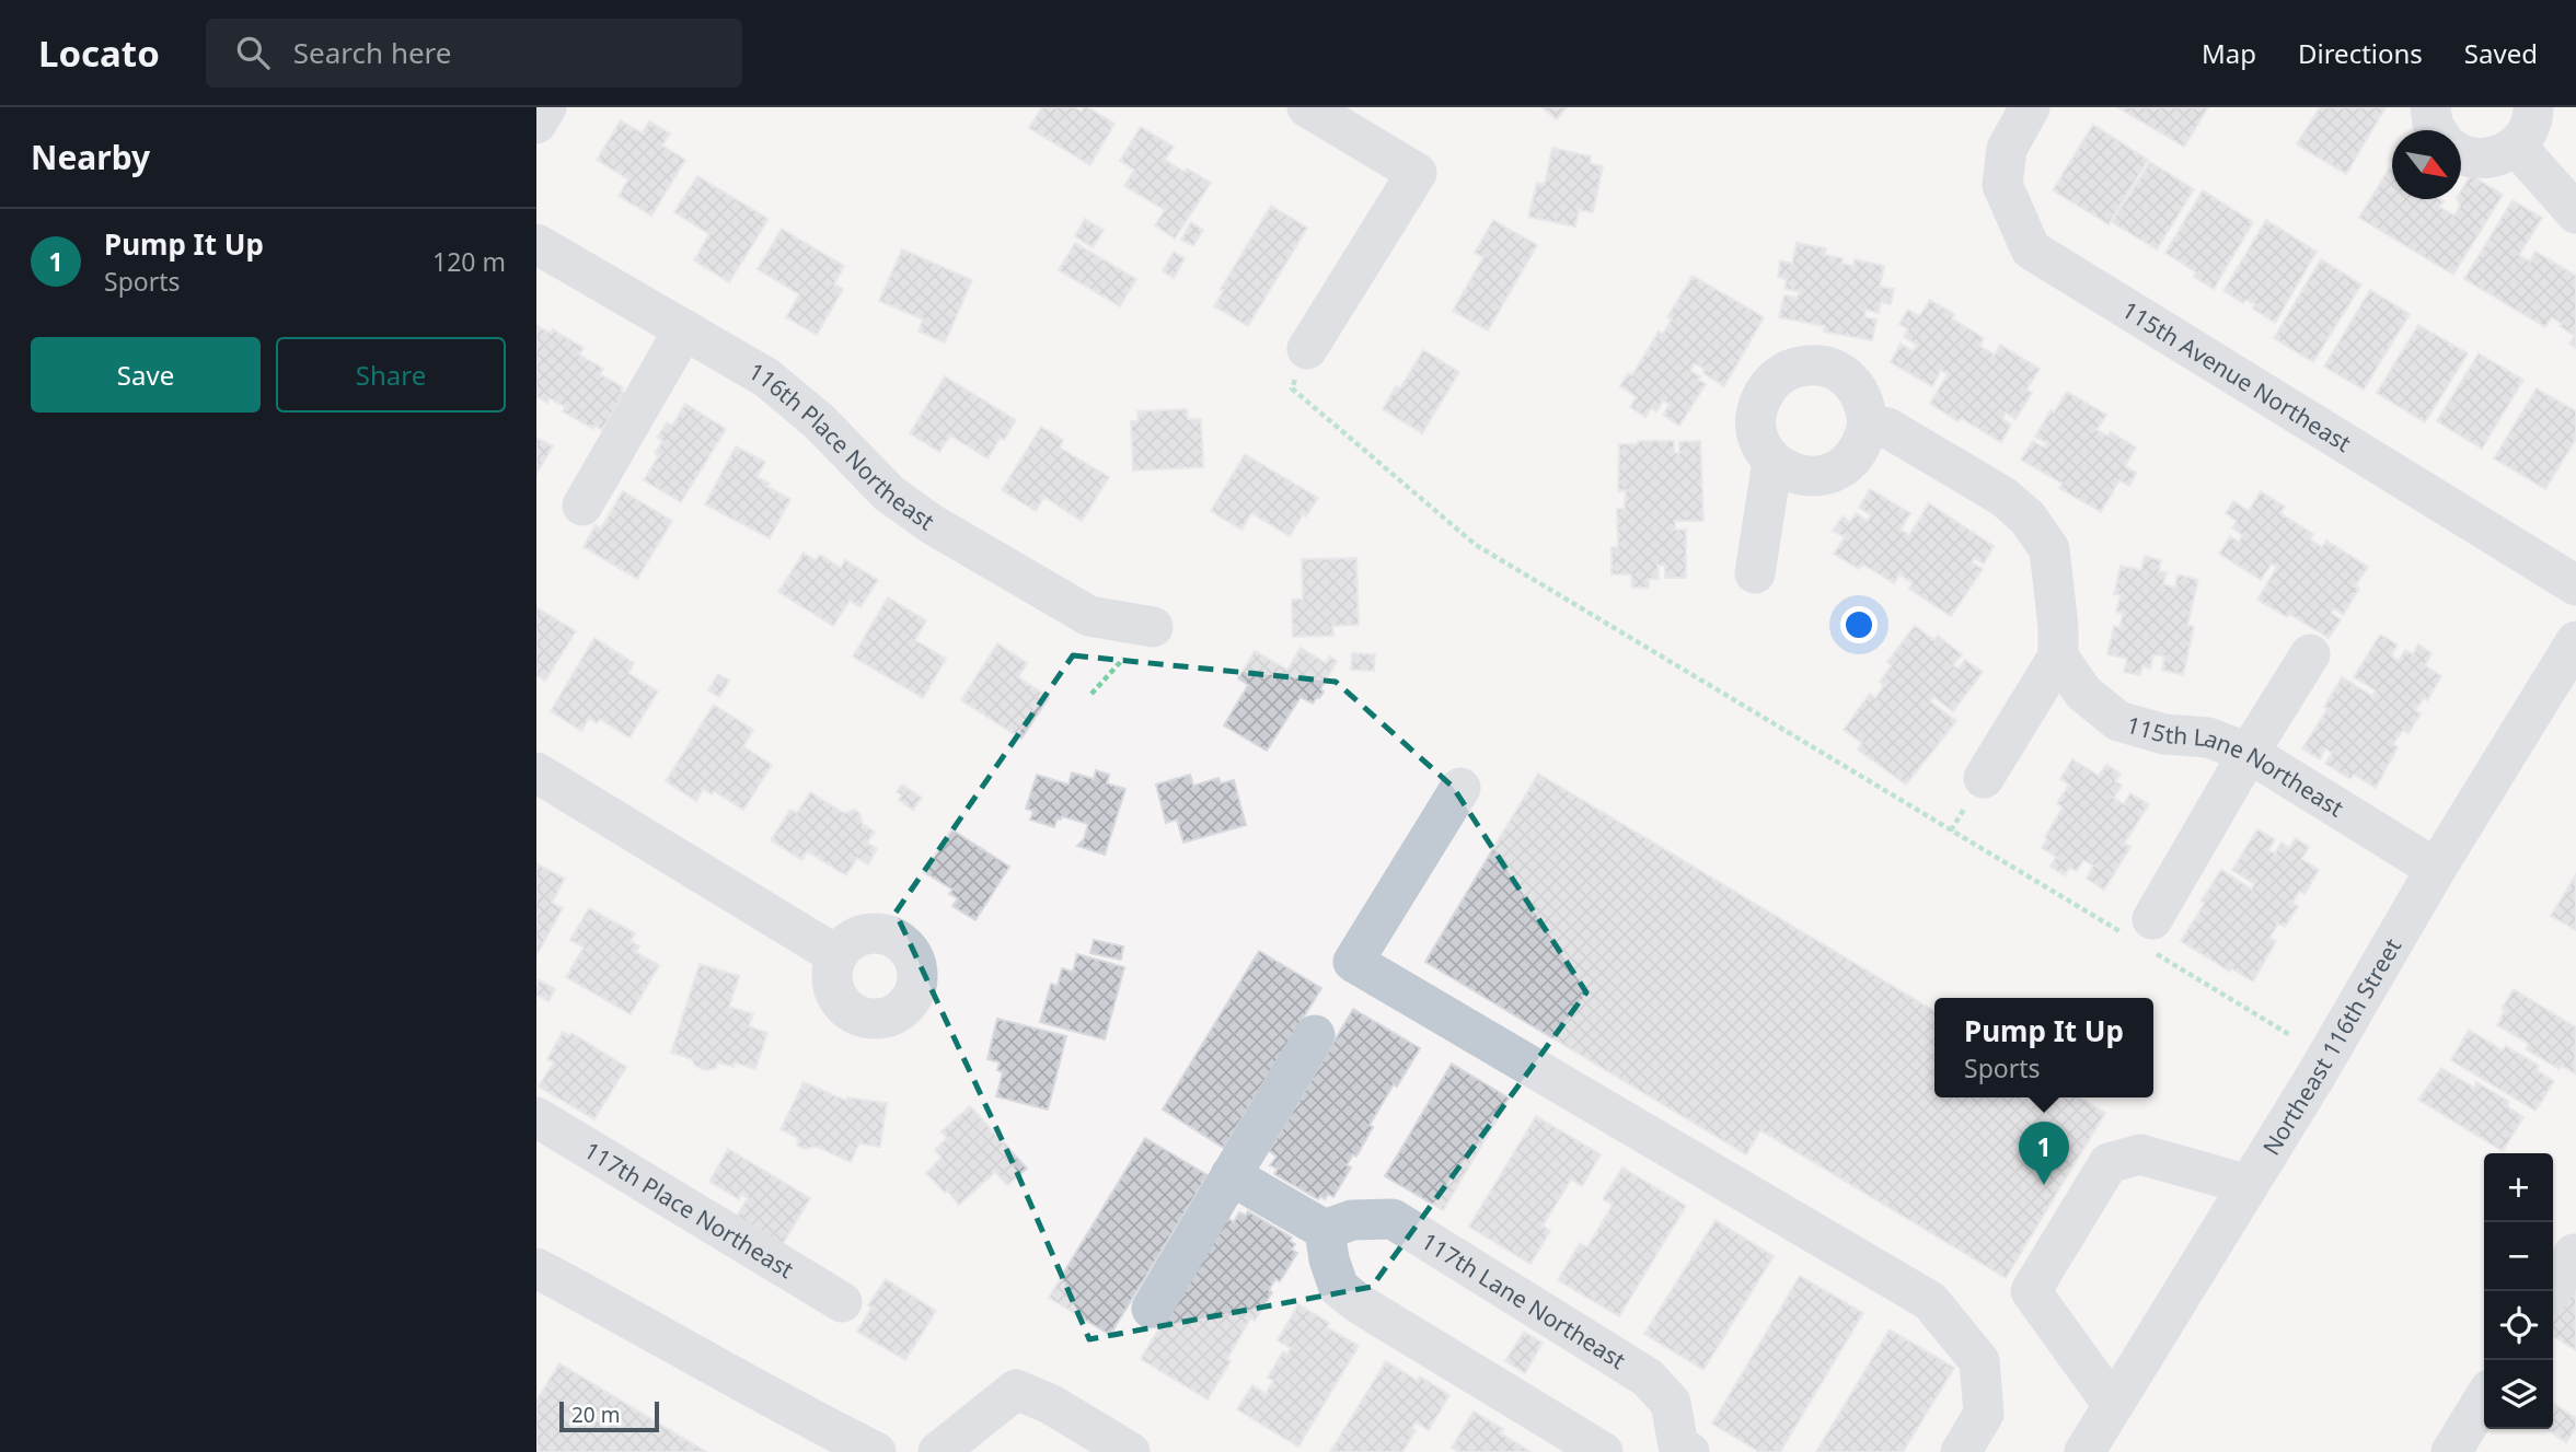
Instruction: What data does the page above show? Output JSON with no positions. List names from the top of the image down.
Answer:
{
  "streets": {
    "street": [
      "115th Avenue Northeast",
      "116th Place Northeast",
      "115th Lane Northeast",
      "Northeast 116th Street",
      "117th Place Northeast",
      "117th Lane Northeast"
    ]
  },
  "crossings": [
    ["115th Lane Northeast", "Northeast 116th Street"]
  ],
  "scale_bar": "20 m",
  "north": "bottom right",
  "page": {
    "header": "Locato",
    "search": "Search here",
    "nav": ["Map", "Directions", "Saved"],
    "heading": "Nearby",
    "list": [
      {
        "mark": "1",
        "name": "Pump It Up",
        "note": "Sports",
        "value": "120 m"
      }
    ],
    "buttons": ["Save", "Share"],
    "popup": ["Pump It Up", "Sports"],
    "pins": "1",
    "map_buttons": ["+", "−"],
    "scale": "20 m"
  }
}
